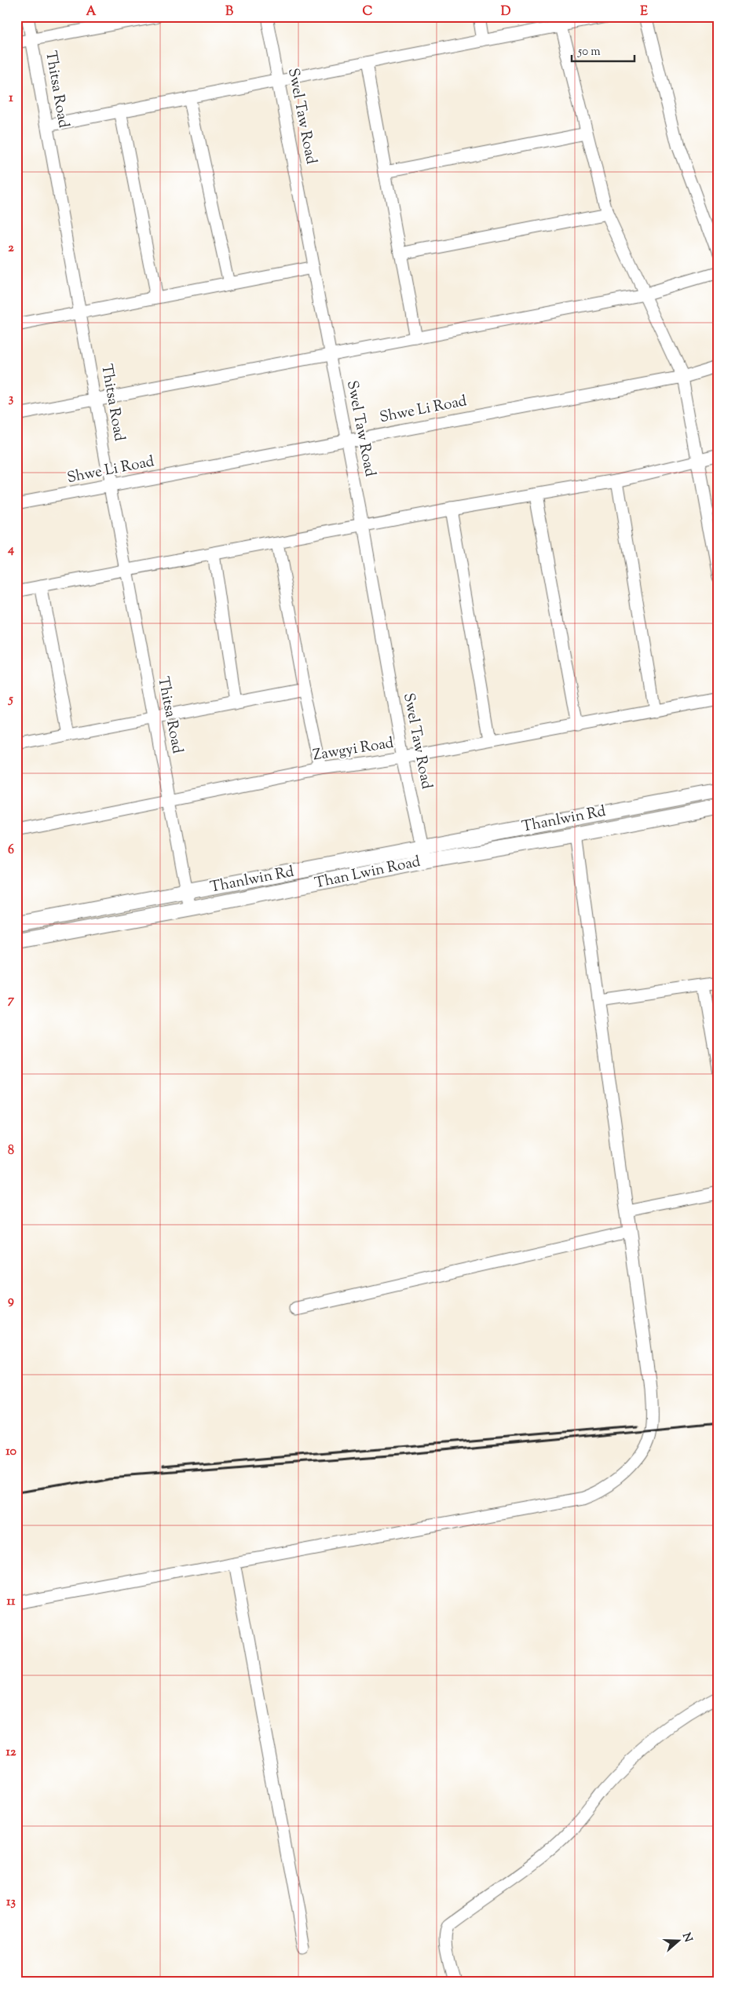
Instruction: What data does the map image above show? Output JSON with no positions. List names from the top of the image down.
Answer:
{
  "streets": {
    "main road": ["Thanlwin Rd", "Than Lwin Road"],
    "street": [
      "Thitsa Road",
      "Swel Taw Road",
      "Shwe Li Road",
      "Zawgyi Road"
    ]
  },
  "crossings": [
    ["Thitsa Road", "Shwe Li Road"],
    ["Thitsa Road", "Zawgyi Road"],
    ["Thitsa Road", "Thanlwin Rd"],
    ["Thitsa Road", "Than Lwin Road"],
    ["Swel Taw Road", "Shwe Li Road"],
    ["Swel Taw Road", "Zawgyi Road"],
    ["Swel Taw Road", "Thanlwin Rd"],
    ["Swel Taw Road", "Than Lwin Road"]
  ],
  "scale_bar": "50 m",
  "north": "right",
  "grid": {
    "columns": [
      "A",
      "B",
      "C",
      "D",
      "E"
    ],
    "rows": [
      "1",
      "2",
      "3",
      "4",
      "5",
      "6",
      "7",
      "8",
      "9",
      "10",
      "11",
      "12",
      "13"
    ]
  }
}
